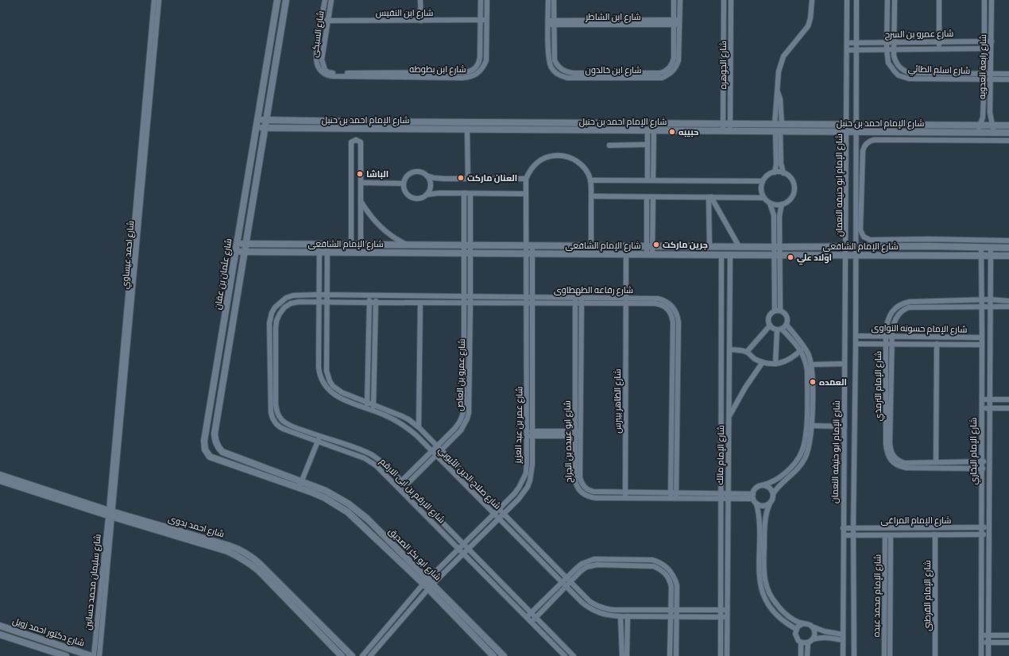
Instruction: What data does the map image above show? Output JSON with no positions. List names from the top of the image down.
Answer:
{
  "streets": {
    "street": [
      "شارع ابن النفيس",
      "شارع ابن الشاطر",
      "شارع السبكى",
      "شارع عمرو بن السرح",
      "شارع الجوهره",
      "شارع رابعة العدويه",
      "شارع ابن بطوطه",
      "شارع ابن خالدون",
      "شارع اسلم الطائي",
      "شارع الإمام احمد بن حنبل",
      "شارع الإمام ابو حنيفه النعمان",
      "شارع الإمام الشافعى",
      "شارع احمد عيساوي",
      "شارع عثمان بن عفان",
      "شارع رفاعه الطهطاوى",
      "شارع الإمام حسونه النواوى",
      "شارع عمرو بن العاص",
      "شارع الإمام الترمذي",
      "شارع الظاهر بيبرس",
      "شارع عمر بن عبد العزيز",
      "شارع ابو عبيده بن الجراح",
      "شارع الإمام البخاري",
      "شارع الإمام مالك",
      "شارع صلاح الدين الأيوبي",
      "شارع الارقم بن ابى الارقم",
      "شارع الإمام المراغى",
      "شارع احمد بدوى",
      "شارع ابو بكر الصديق",
      "شارع سليمان محمد حسانين",
      "شارع الإمام محمد عبده",
      "شارع الإمام القرطبى",
      "شارع دكتور احمد زويل"
    ]
  },
  "crossings": [
    ["شارع ابن النفيس", "شارع السبكى"],
    ["شارع ابن النفيس", "شارع ابن بطوطه"],
    ["شارع ابن الشاطر", "شارع ابن خالدون"],
    ["شارع السبكى", "شارع ابن بطوطه"],
    ["شارع عمرو بن السرح", "شارع رابعة العدويه"],
    ["شارع عمرو بن السرح", "شارع اسلم الطائي"],
    ["شارع عمرو بن السرح", "شارع الإمام ابو حنيفه النعمان"],
    ["شارع الجوهره", "شارع الإمام احمد بن حنبل"],
    ["شارع رابعة العدويه", "شارع اسلم الطائي"],
    ["شارع رابعة العدويه", "شارع الإمام احمد بن حنبل"],
    ["شارع الإمام احمد بن حنبل", "شارع الإمام ابو حنيفه النعمان"],
    ["شارع الإمام احمد بن حنبل", "شارع عثمان بن عفان"],
    ["شارع الإمام ابو حنيفه النعمان", "شارع الإمام الشافعى"],
    ["شارع الإمام ابو حنيفه النعمان", "شارع الإمام حسونه النواوى"],
    ["شارع الإمام ابو حنيفه النعمان", "شارع الإمام المراغى"],
    ["شارع الإمام الشافعى", "شارع عثمان بن عفان"],
    ["شارع الإمام الشافعى", "شارع عمرو بن العاص"],
    ["شارع الإمام الشافعى", "شارع الظاهر بيبرس"],
    ["شارع الإمام الشافعى", "شارع عمر بن عبد العزيز"],
    ["شارع الإمام الشافعى", "شارع الإمام البخاري"],
    ["شارع الإمام الشافعى", "شارع الإمام مالك"],
    ["شارع الإمام الشافعى", "شارع صلاح الدين الأيوبي"],
    ["شارع احمد عيساوي", "شارع احمد بدوى"],
    ["شارع احمد عيساوي", "شارع سليمان محمد حسانين"],
    ["شارع عثمان بن عفان", "شارع ابو بكر الصديق"],
    ["شارع رفاعه الطهطاوى", "شارع عمرو بن العاص"],
    ["شارع رفاعه الطهطاوى", "شارع الظاهر بيبرس"],
    ["شارع رفاعه الطهطاوى", "شارع عمر بن عبد العزيز"],
    ["شارع رفاعه الطهطاوى", "شارع ابو عبيده بن الجراح"],
    ["شارع رفاعه الطهطاوى", "شارع صلاح الدين الأيوبي"],
    ["شارع رفاعه الطهطاوى", "شارع الارقم بن ابى الارقم"],
    ["شارع الإمام حسونه النواوى", "شارع الإمام الترمذي"],
    ["شارع الإمام حسونه النواوى", "شارع الإمام البخاري"],
    ["شارع عمرو بن العاص", "شارع صلاح الدين الأيوبي"],
    ["شارع عمرو بن العاص", "شارع الارقم بن ابى الارقم"],
    ["شارع الإمام الترمذي", "شارع الإمام البخاري"],
    ["شارع الظاهر بيبرس", "شارع ابو عبيده بن الجراح"],
    ["شارع عمر بن عبد العزيز", "شارع صلاح الدين الأيوبي"],
    ["شارع عمر بن عبد العزيز", "شارع الارقم بن ابى الارقم"],
    ["شارع عمر بن عبد العزيز", "شارع ابو بكر الصديق"],
    ["شارع ابو عبيده بن الجراح", "شارع الإمام مالك"],
    ["شارع الإمام البخاري", "شارع الإمام المراغى"],
    ["شارع الإمام مالك", "شارع صلاح الدين الأيوبي"],
    ["شارع صلاح الدين الأيوبي", "شارع الارقم بن ابى الارقم"],
    ["شارع الإمام المراغى", "شارع الإمام محمد عبده"],
    ["شارع الإمام المراغى", "شارع الإمام القرطبى"],
    ["شارع احمد بدوى", "شارع سليمان محمد حسانين"],
    ["شارع سليمان محمد حسانين", "شارع دكتور احمد زويل"]
  ],
  "places": [
    "حبيبه",
    "الباشا",
    "العنان ماركت",
    "جرين ماركت",
    "اولاد علي",
    "العمده"
  ]
}
